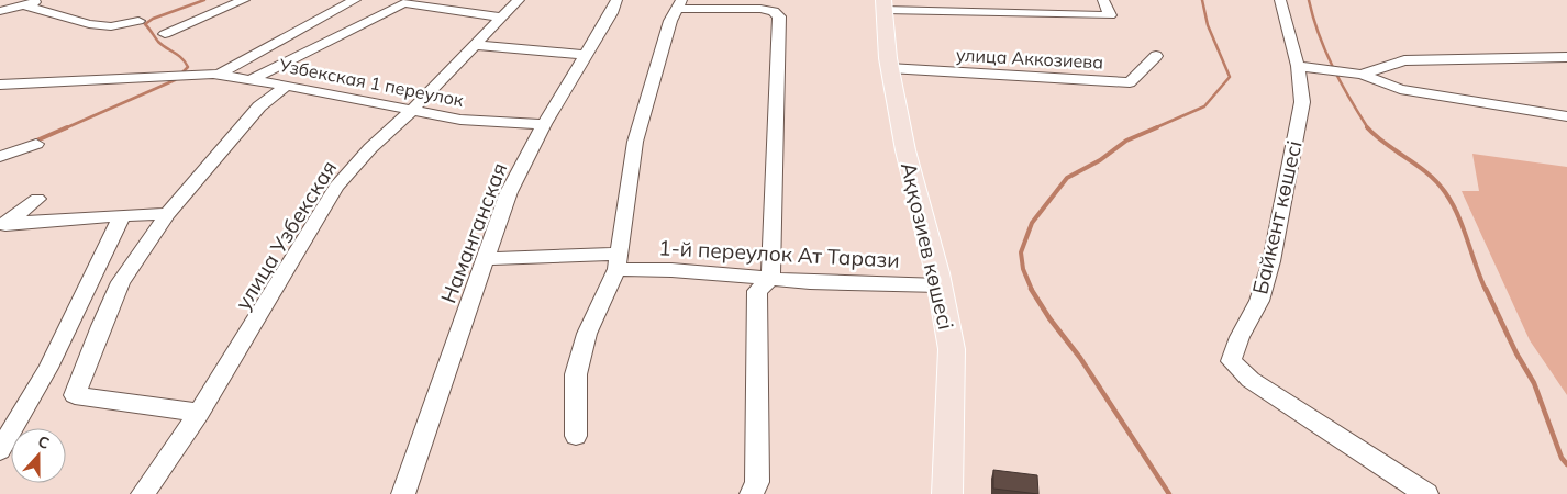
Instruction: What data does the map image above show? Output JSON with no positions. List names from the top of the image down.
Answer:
{
  "streets": {
    "main road": ["Аққозиев көшесі"],
    "street": [
      "улица Аккозиева",
      "Узбекская 1 переулок",
      "Байкент көшесі",
      "Наманганская",
      "улица Узбекская",
      "1-й переулок Ат Тарази"
    ]
  },
  "crossings": [
    ["улица Аккозиева", "Аққозиев көшесі"],
    ["Узбекская 1 переулок", "Наманганская"],
    ["Узбекская 1 переулок", "улица Узбекская"],
    ["Наманганская", "1-й переулок Ат Тарази"],
    ["Аққозиев көшесі", "1-й переулок Ат Тарази"]
  ],
  "north": "top"
}
